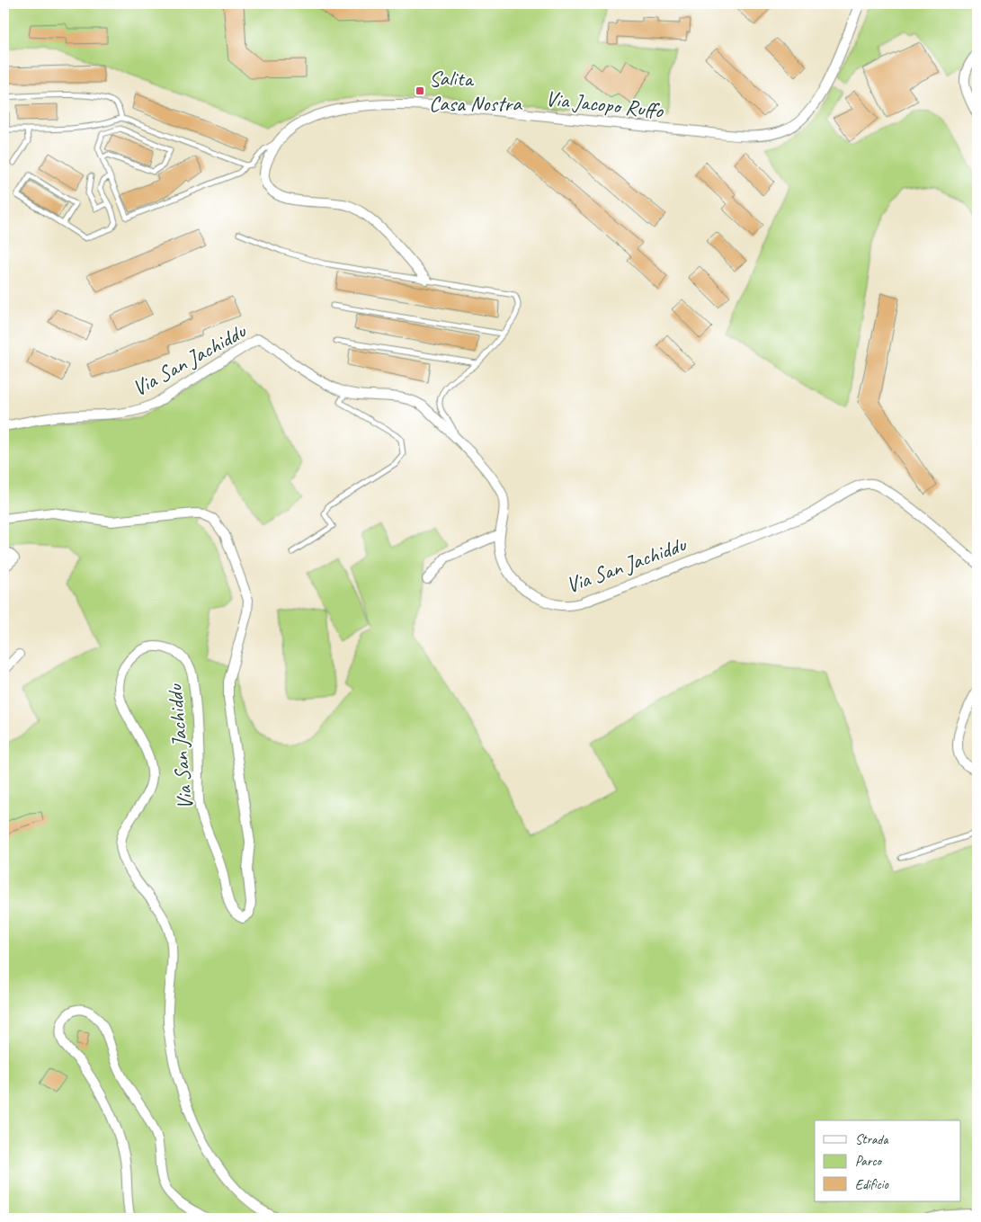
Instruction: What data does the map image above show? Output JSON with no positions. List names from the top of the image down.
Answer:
{
  "streets": {
    "street": ["Via Jacopo Ruffo", "Via San Jachiddu"]
  },
  "places": {
    "transit": ["Salita Casa Nostra"]
  },
  "legend": ["Strada", "Parco", "Edificio"]
}
